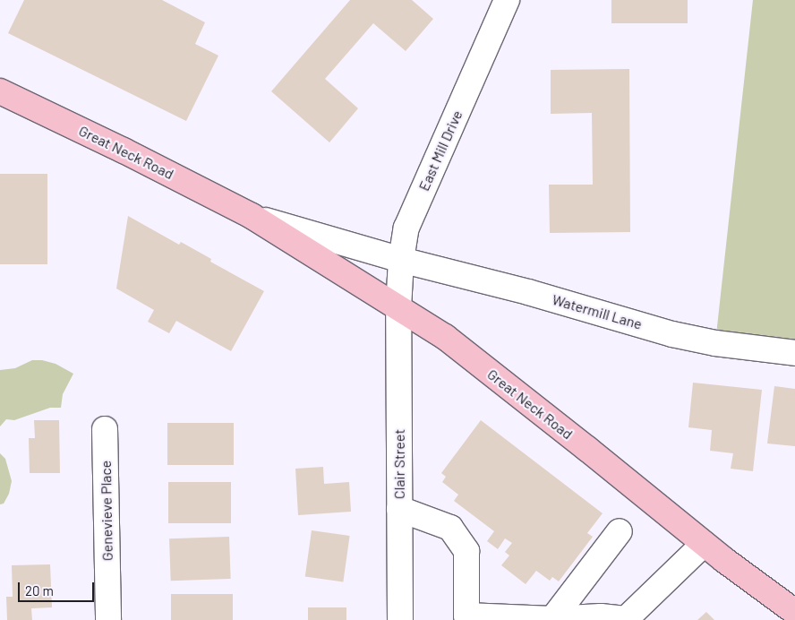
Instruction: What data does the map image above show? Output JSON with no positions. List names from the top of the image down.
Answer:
{
  "streets": {
    "main road": ["Great Neck Road"],
    "street": [
      "East Mill Drive",
      "Watermill Lane",
      "Clair Street",
      "Genevieve Place"
    ]
  },
  "crossings": [
    ["East Mill Drive", "Great Neck Road"],
    ["East Mill Drive", "Watermill Lane"],
    ["East Mill Drive", "Clair Street"],
    ["Great Neck Road", "Watermill Lane"],
    ["Great Neck Road", "Clair Street"]
  ],
  "scale_bar": "20 m"
}
